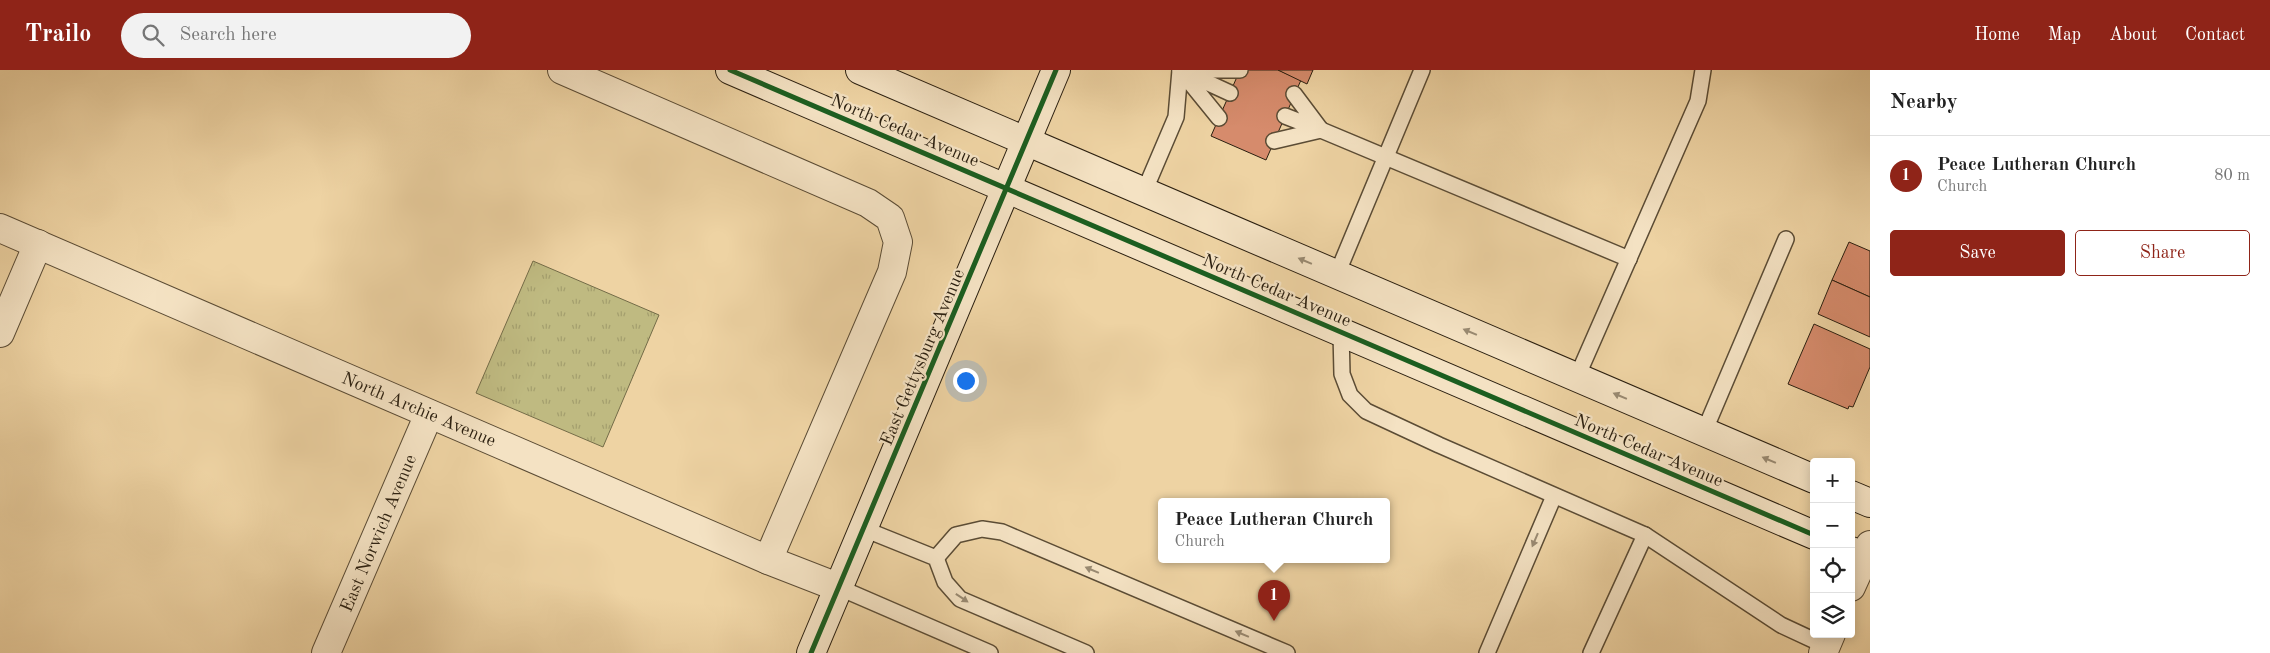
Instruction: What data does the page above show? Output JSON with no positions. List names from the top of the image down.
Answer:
{
  "streets": {
    "street": [
      "North Cedar Avenue",
      "East Gettysburg Avenue",
      "North Archie Avenue",
      "East Norwich Avenue"
    ]
  },
  "crossings": [
    ["North Cedar Avenue", "East Gettysburg Avenue"],
    ["East Gettysburg Avenue", "North Archie Avenue"],
    ["North Archie Avenue", "East Norwich Avenue"]
  ],
  "page": {
    "header": "Trailo",
    "search": "Search here",
    "nav": [
      "Home",
      "Map",
      "About",
      "Contact"
    ],
    "heading": "Nearby",
    "list": [
      {
        "mark": "1",
        "name": "Peace Lutheran Church",
        "note": "Church",
        "value": "80 m"
      }
    ],
    "buttons": ["Save", "Share"],
    "map_buttons": ["+", "−"],
    "popup": ["Peace Lutheran Church", "Church"],
    "pins": "1"
  }
}
